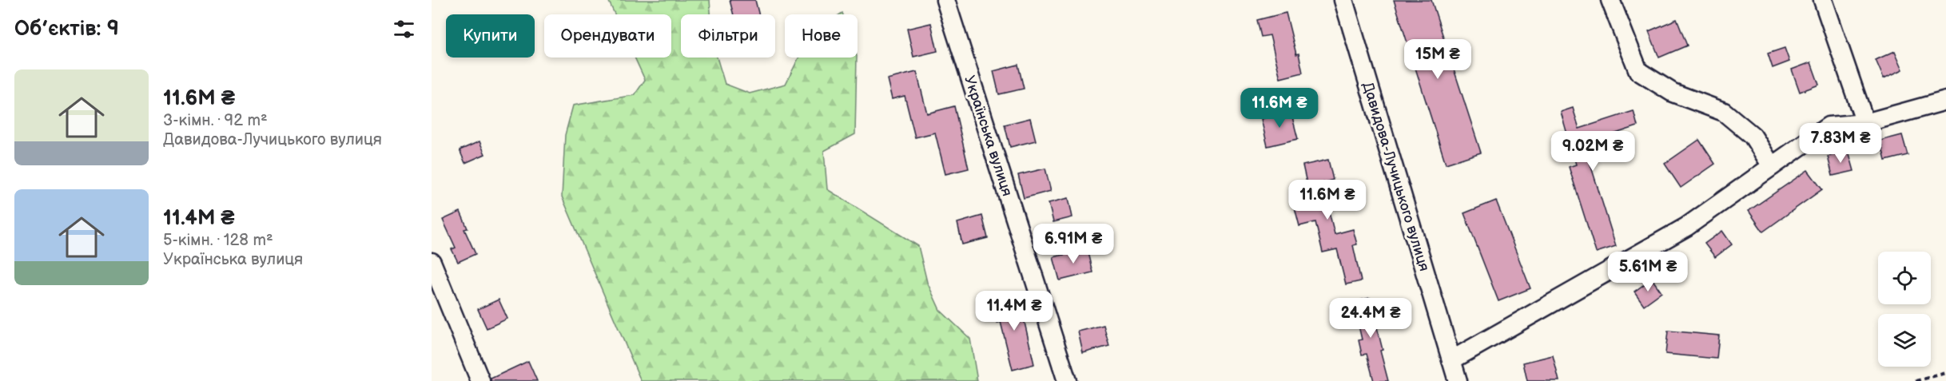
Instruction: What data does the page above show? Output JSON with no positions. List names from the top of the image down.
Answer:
{
  "streets": {
    "street": ["Українська вулиця", "Давидова-Лучицького вулиця"]
  },
  "page": {
    "heading": "Об’єктів: 9",
    "chip": [
      "Купити",
      "Орендувати",
      "Фільтри",
      "Нове"
    ],
    "price": [
      "15M ₴",
      "11.6M ₴",
      "7.83M ₴",
      "9.02M ₴",
      "11.6M ₴",
      "6.91M ₴",
      "5.61M ₴",
      "11.4M ₴",
      "24.4M ₴"
    ],
    "list": [
      {
        "name": "11.6M ₴",
        "note": "3-кімн. · 92 m² · Давидова-Лучицького вулиця"
      },
      {
        "name": "11.4M ₴",
        "note": "5-кімн. · 128 m² · Українська вулиця"
      }
    ]
  }
}
